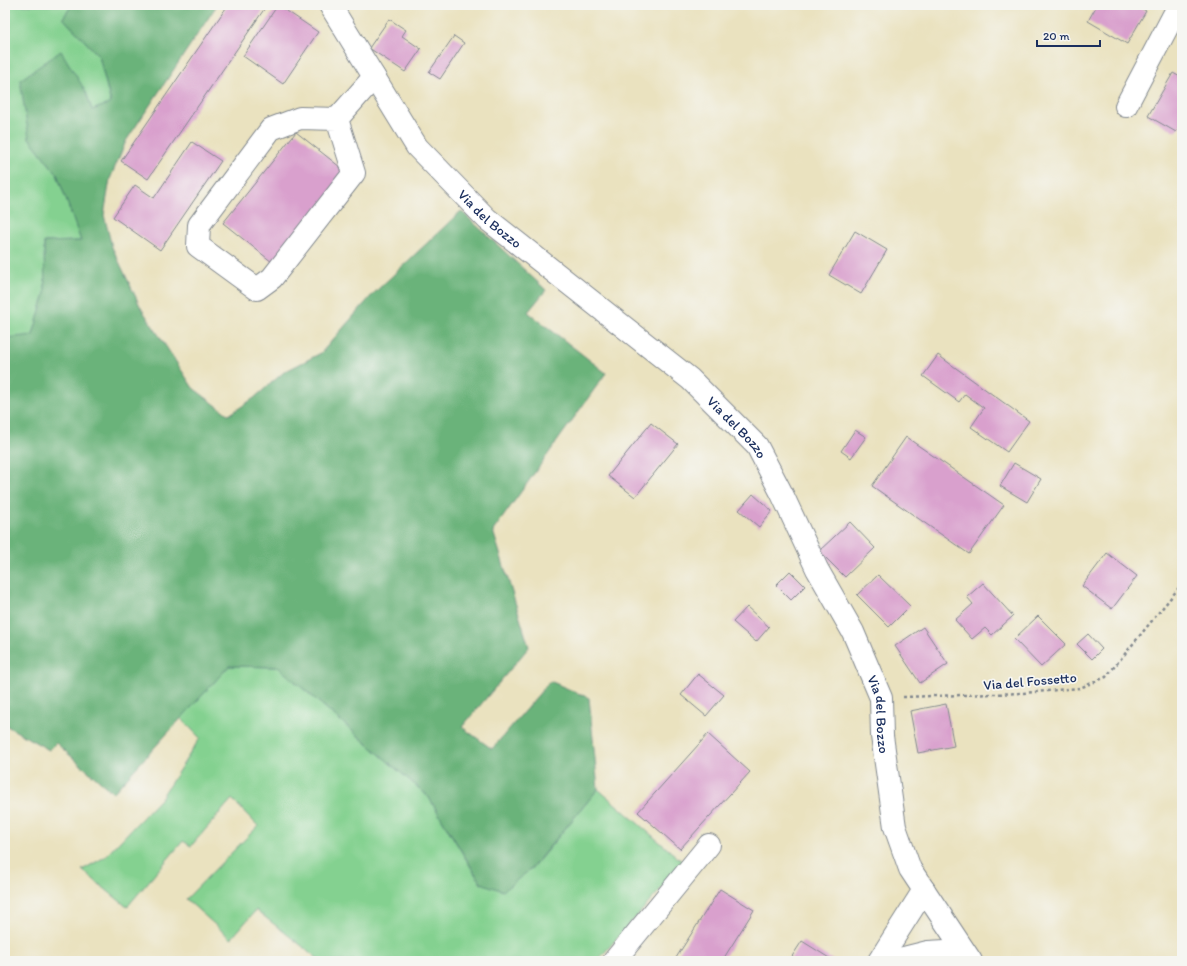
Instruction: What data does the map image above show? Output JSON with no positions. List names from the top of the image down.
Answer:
{
  "streets": {
    "street": ["Via del Bozzo"],
    "path": ["Via del Fossetto"]
  },
  "crossings": [
    ["Via del Bozzo", "Via del Fossetto"]
  ],
  "scale_bar": "20 m"
}
